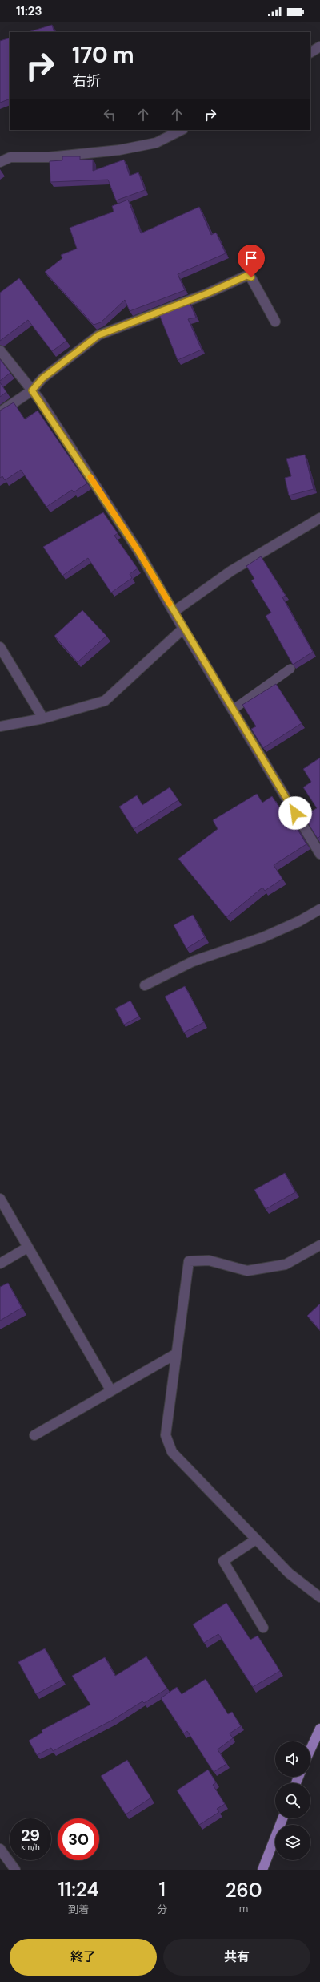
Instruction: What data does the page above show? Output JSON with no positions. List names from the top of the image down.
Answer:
{
  "page": {
    "status": "11:23",
    "turn": ["170 m", "右折"],
    "speed": "29 km/h",
    "limit": "30",
    "eta": [
      "11:24",
      "到着",
      "1",
      "分",
      "260",
      "m"
    ],
    "buttons": ["終了", "共有"]
  }
}
